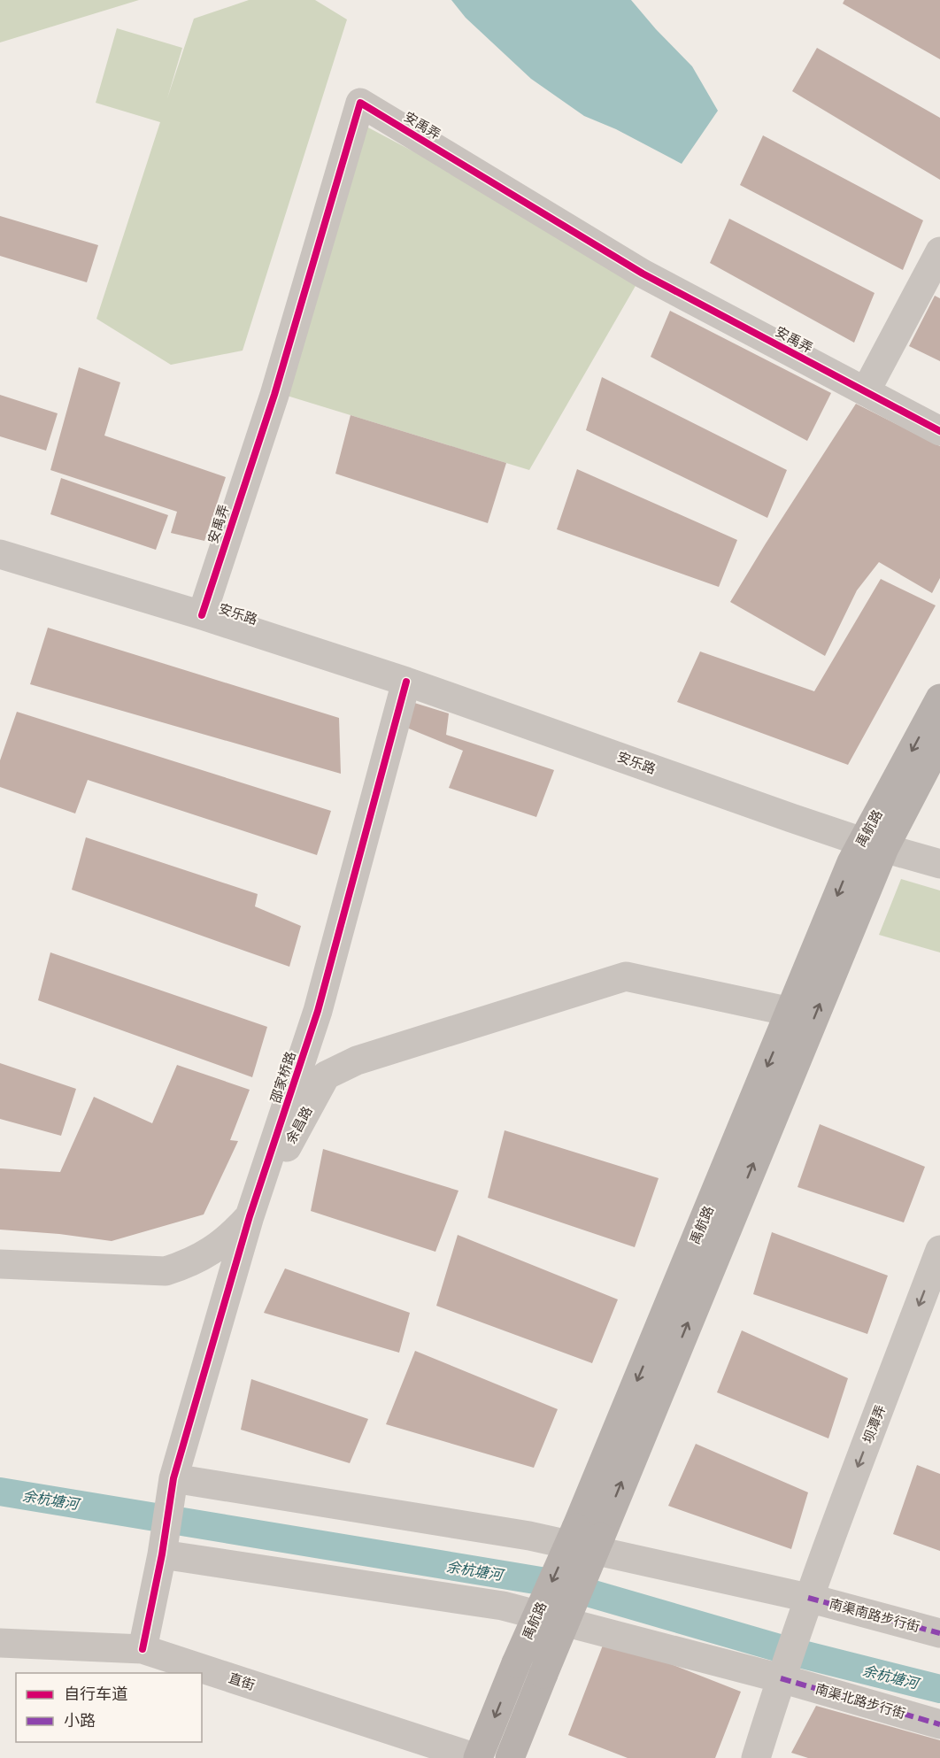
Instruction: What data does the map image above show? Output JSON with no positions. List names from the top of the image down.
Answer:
{
  "streets": {
    "main road": ["禹航路"],
    "street": [
      "安禹弄",
      "安乐路",
      "邵家桥路",
      "余昌路",
      "坝潭弄",
      "南渠南路步行街",
      "直街",
      "南渠北路步行街"
    ]
  },
  "crossings": [
    ["安禹弄", "安乐路"],
    ["安乐路", "禹航路"],
    ["安乐路", "邵家桥路"],
    ["禹航路", "余昌路"],
    ["禹航路", "直街"],
    ["邵家桥路", "余昌路"],
    ["邵家桥路", "南渠南路步行街"],
    ["邵家桥路", "直街"],
    ["邵家桥路", "南渠北路步行街"],
    ["坝潭弄", "南渠南路步行街"],
    ["坝潭弄", "南渠北路步行街"]
  ],
  "one_way": ["坝潭弄"],
  "water": ["余杭塘河"],
  "legend": ["自行车道", "小路"]
}
